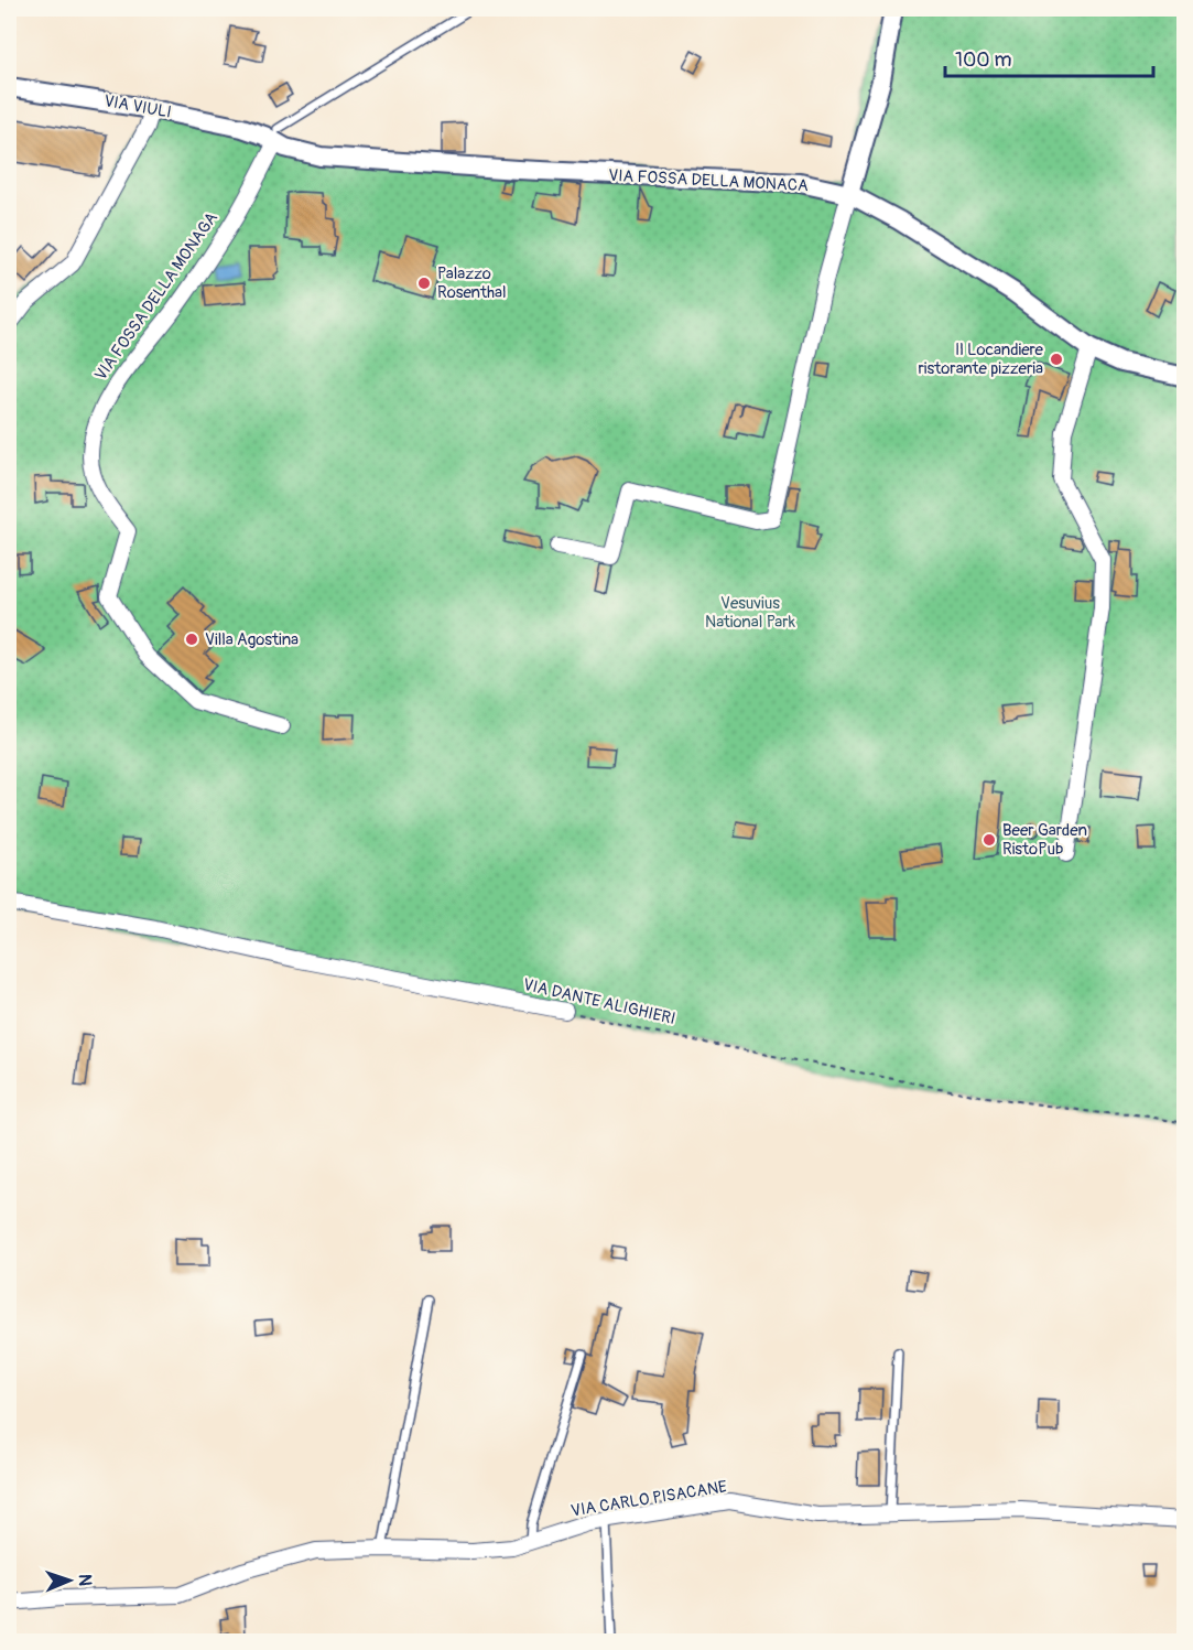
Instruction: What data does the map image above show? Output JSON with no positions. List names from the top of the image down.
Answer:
{
  "streets": {
    "street": [
      "VIA VIULI",
      "VIA FOSSA DELLA MONACA",
      "VIA FOSSA DELLA MONAGA",
      "VIA DANTE ALIGHIERI",
      "VIA CARLO PISACANE"
    ]
  },
  "crossings": [
    ["VIA VIULI", "VIA FOSSA DELLA MONACA"],
    ["VIA VIULI", "VIA FOSSA DELLA MONAGA"],
    ["VIA FOSSA DELLA MONACA", "VIA FOSSA DELLA MONAGA"]
  ],
  "parks": ["Vesuvius National Park"],
  "places": [
    "Palazzo Rosenthal",
    "Il Locandiere ristorante pizzeria",
    "Villa Agostina",
    "Beer Garden RistoPub"
  ],
  "scale_bar": "100 m",
  "north": "right"
}
